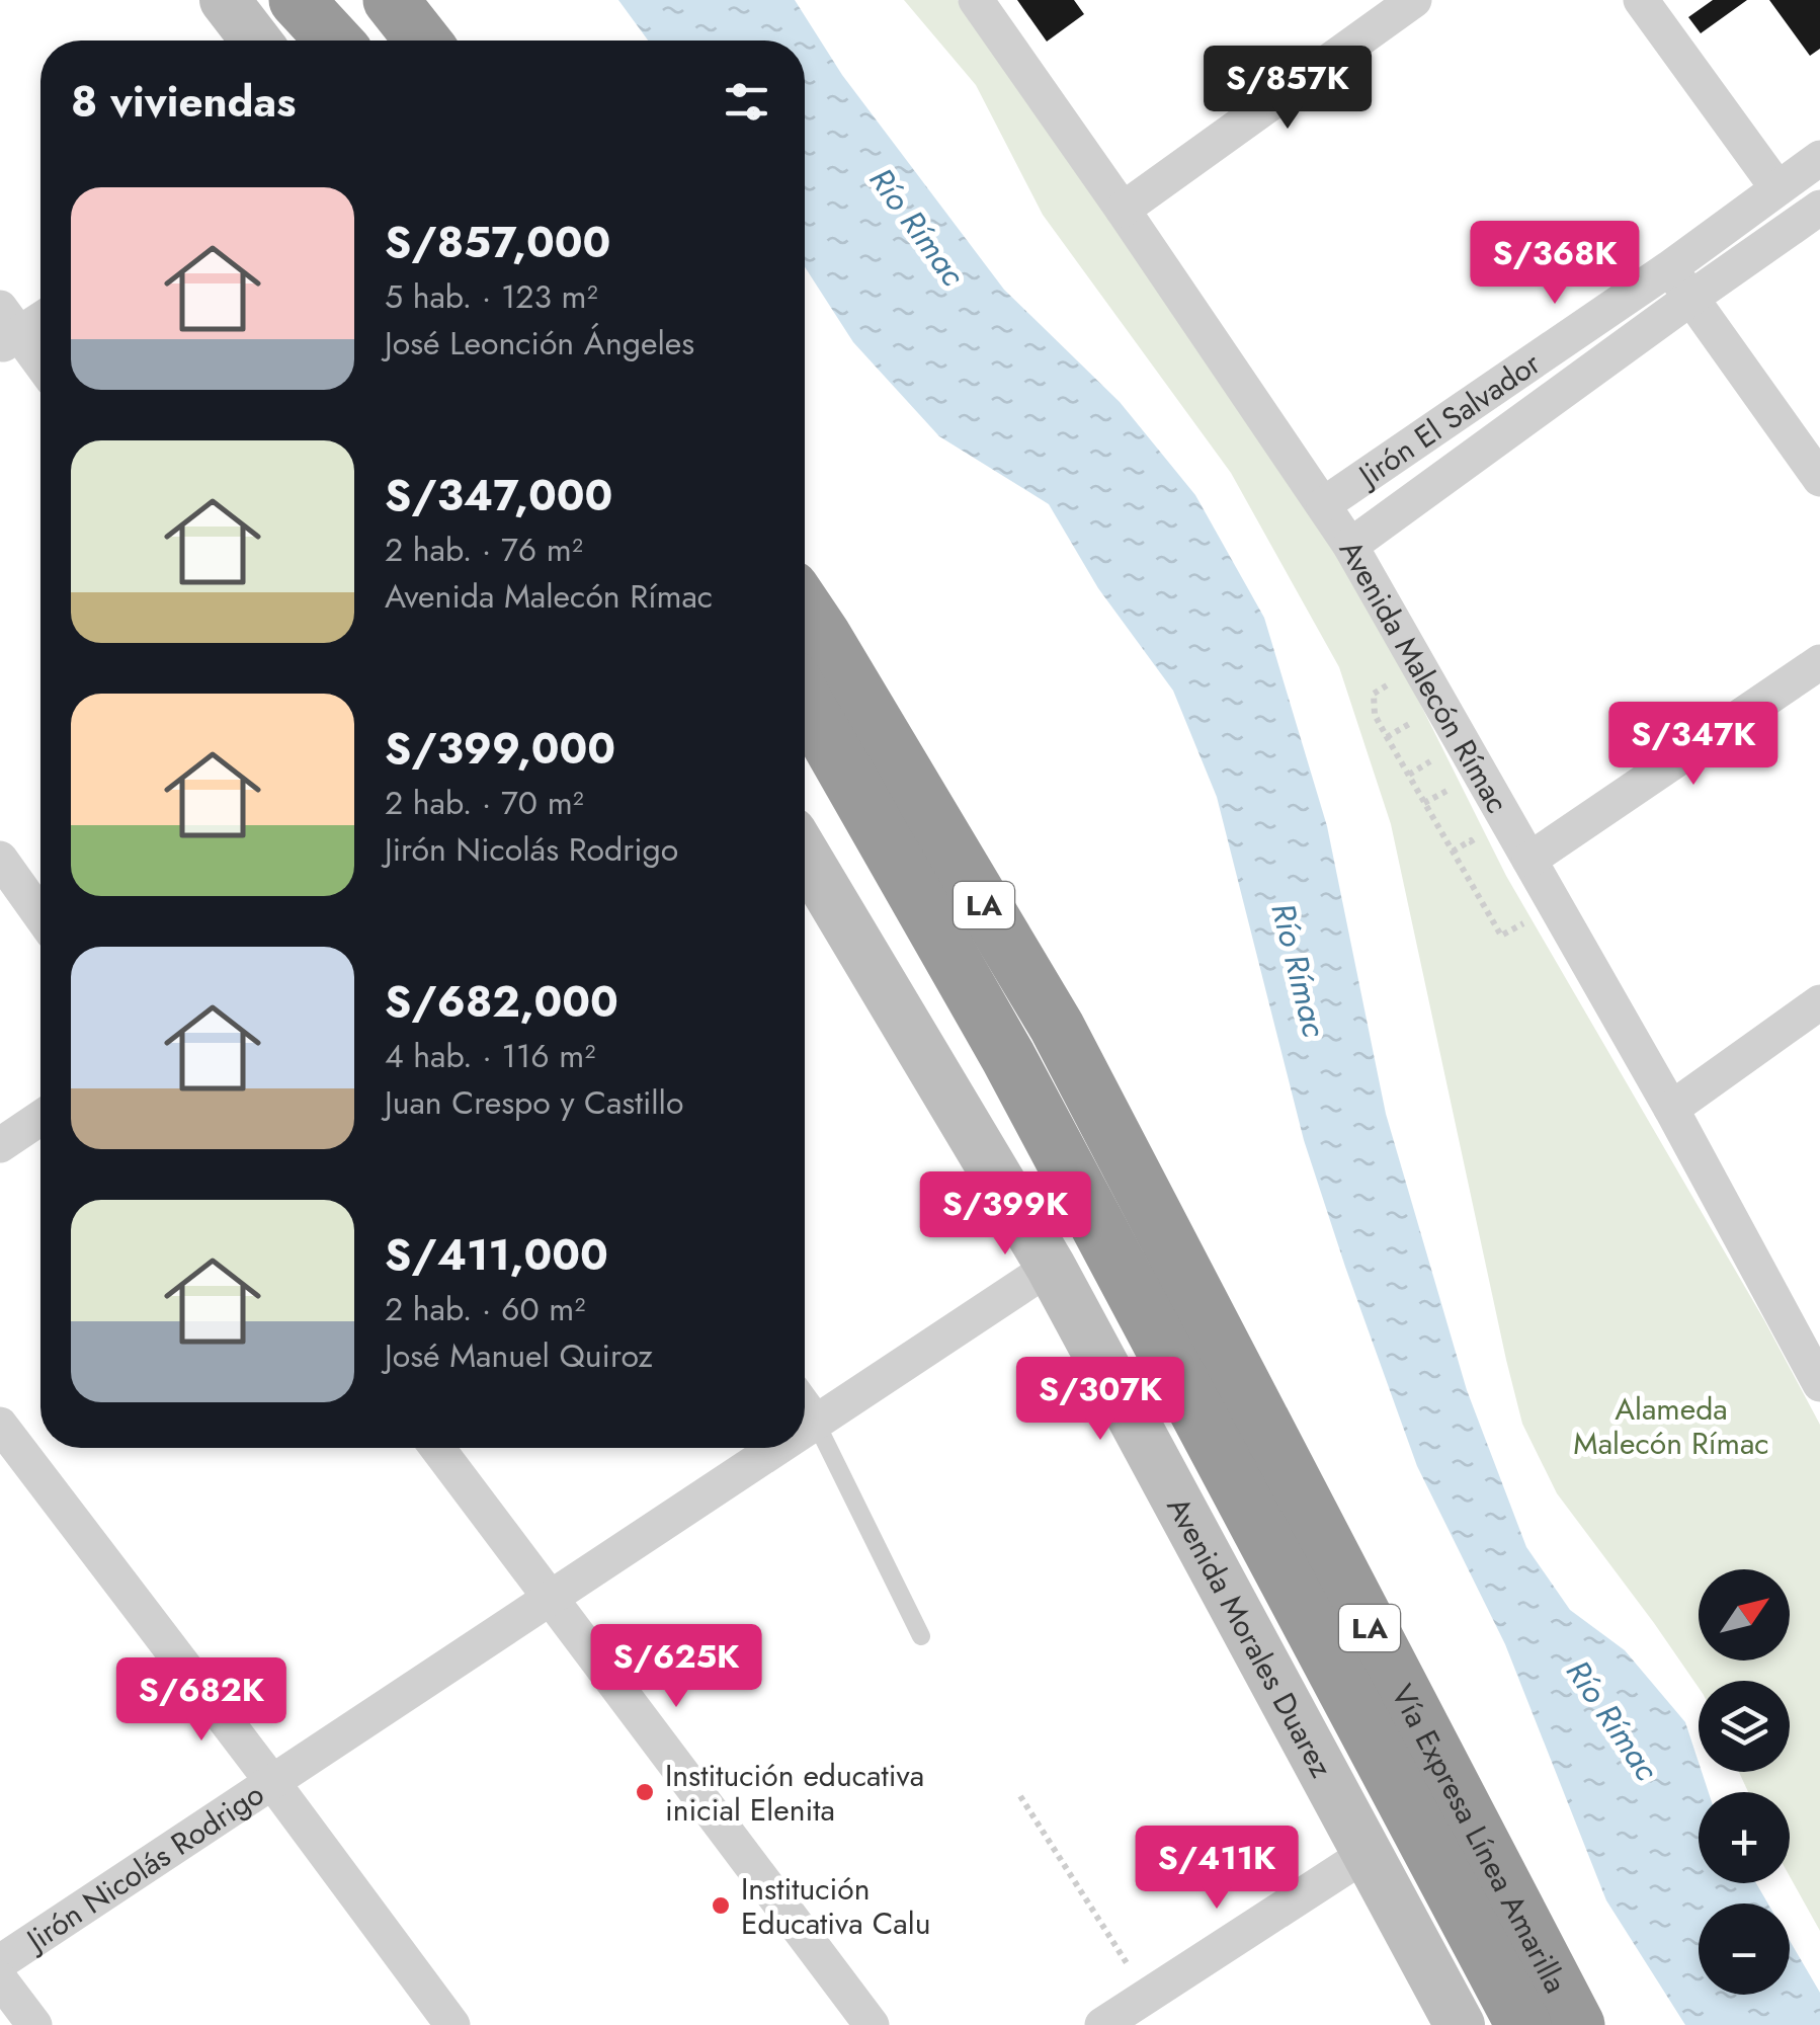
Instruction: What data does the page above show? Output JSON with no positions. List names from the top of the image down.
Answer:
{
  "streets": {
    "highway": ["LA", "Vía Expresa Línea Amarilla"],
    "main road": ["Avenida Morales Duarez"],
    "street": ["Jirón El Salvador", "Avenida Malecón Rímac", "Jirón Nicolás Rodrigo"]
  },
  "crossings": [
    ["Jirón El Salvador", "Avenida Malecón Rímac"],
    ["Avenida Morales Duarez", "Jirón Nicolás Rodrigo"]
  ],
  "water": ["Río Rímac"],
  "parks": ["Alameda Malecón Rímac"],
  "places": ["Institución educativa inicial Elenita", "Institución Educativa Calu"],
  "north": "top right",
  "page": {
    "heading": "8 viviendas",
    "price": [
      "S/857K",
      "S/368K",
      "S/347K",
      "S/399K",
      "S/307K",
      "S/625K",
      "S/682K",
      "S/411K"
    ],
    "list": [
      {
        "name": "S/857,000",
        "note": "5 hab. · 123 m² · José Leonción Ángeles"
      },
      {
        "name": "S/347,000",
        "note": "2 hab. · 76 m² · Avenida Malecón Rímac"
      },
      {
        "name": "S/399,000",
        "note": "2 hab. · 70 m² · Jirón Nicolás Rodrigo"
      },
      {
        "name": "S/682,000",
        "note": "4 hab. · 116 m² · Juan Crespo y Castillo"
      },
      {
        "name": "S/411,000",
        "note": "2 hab. · 60 m² · José Manuel Quiroz"
      }
    ],
    "map_buttons": ["+", "−"]
  }
}
